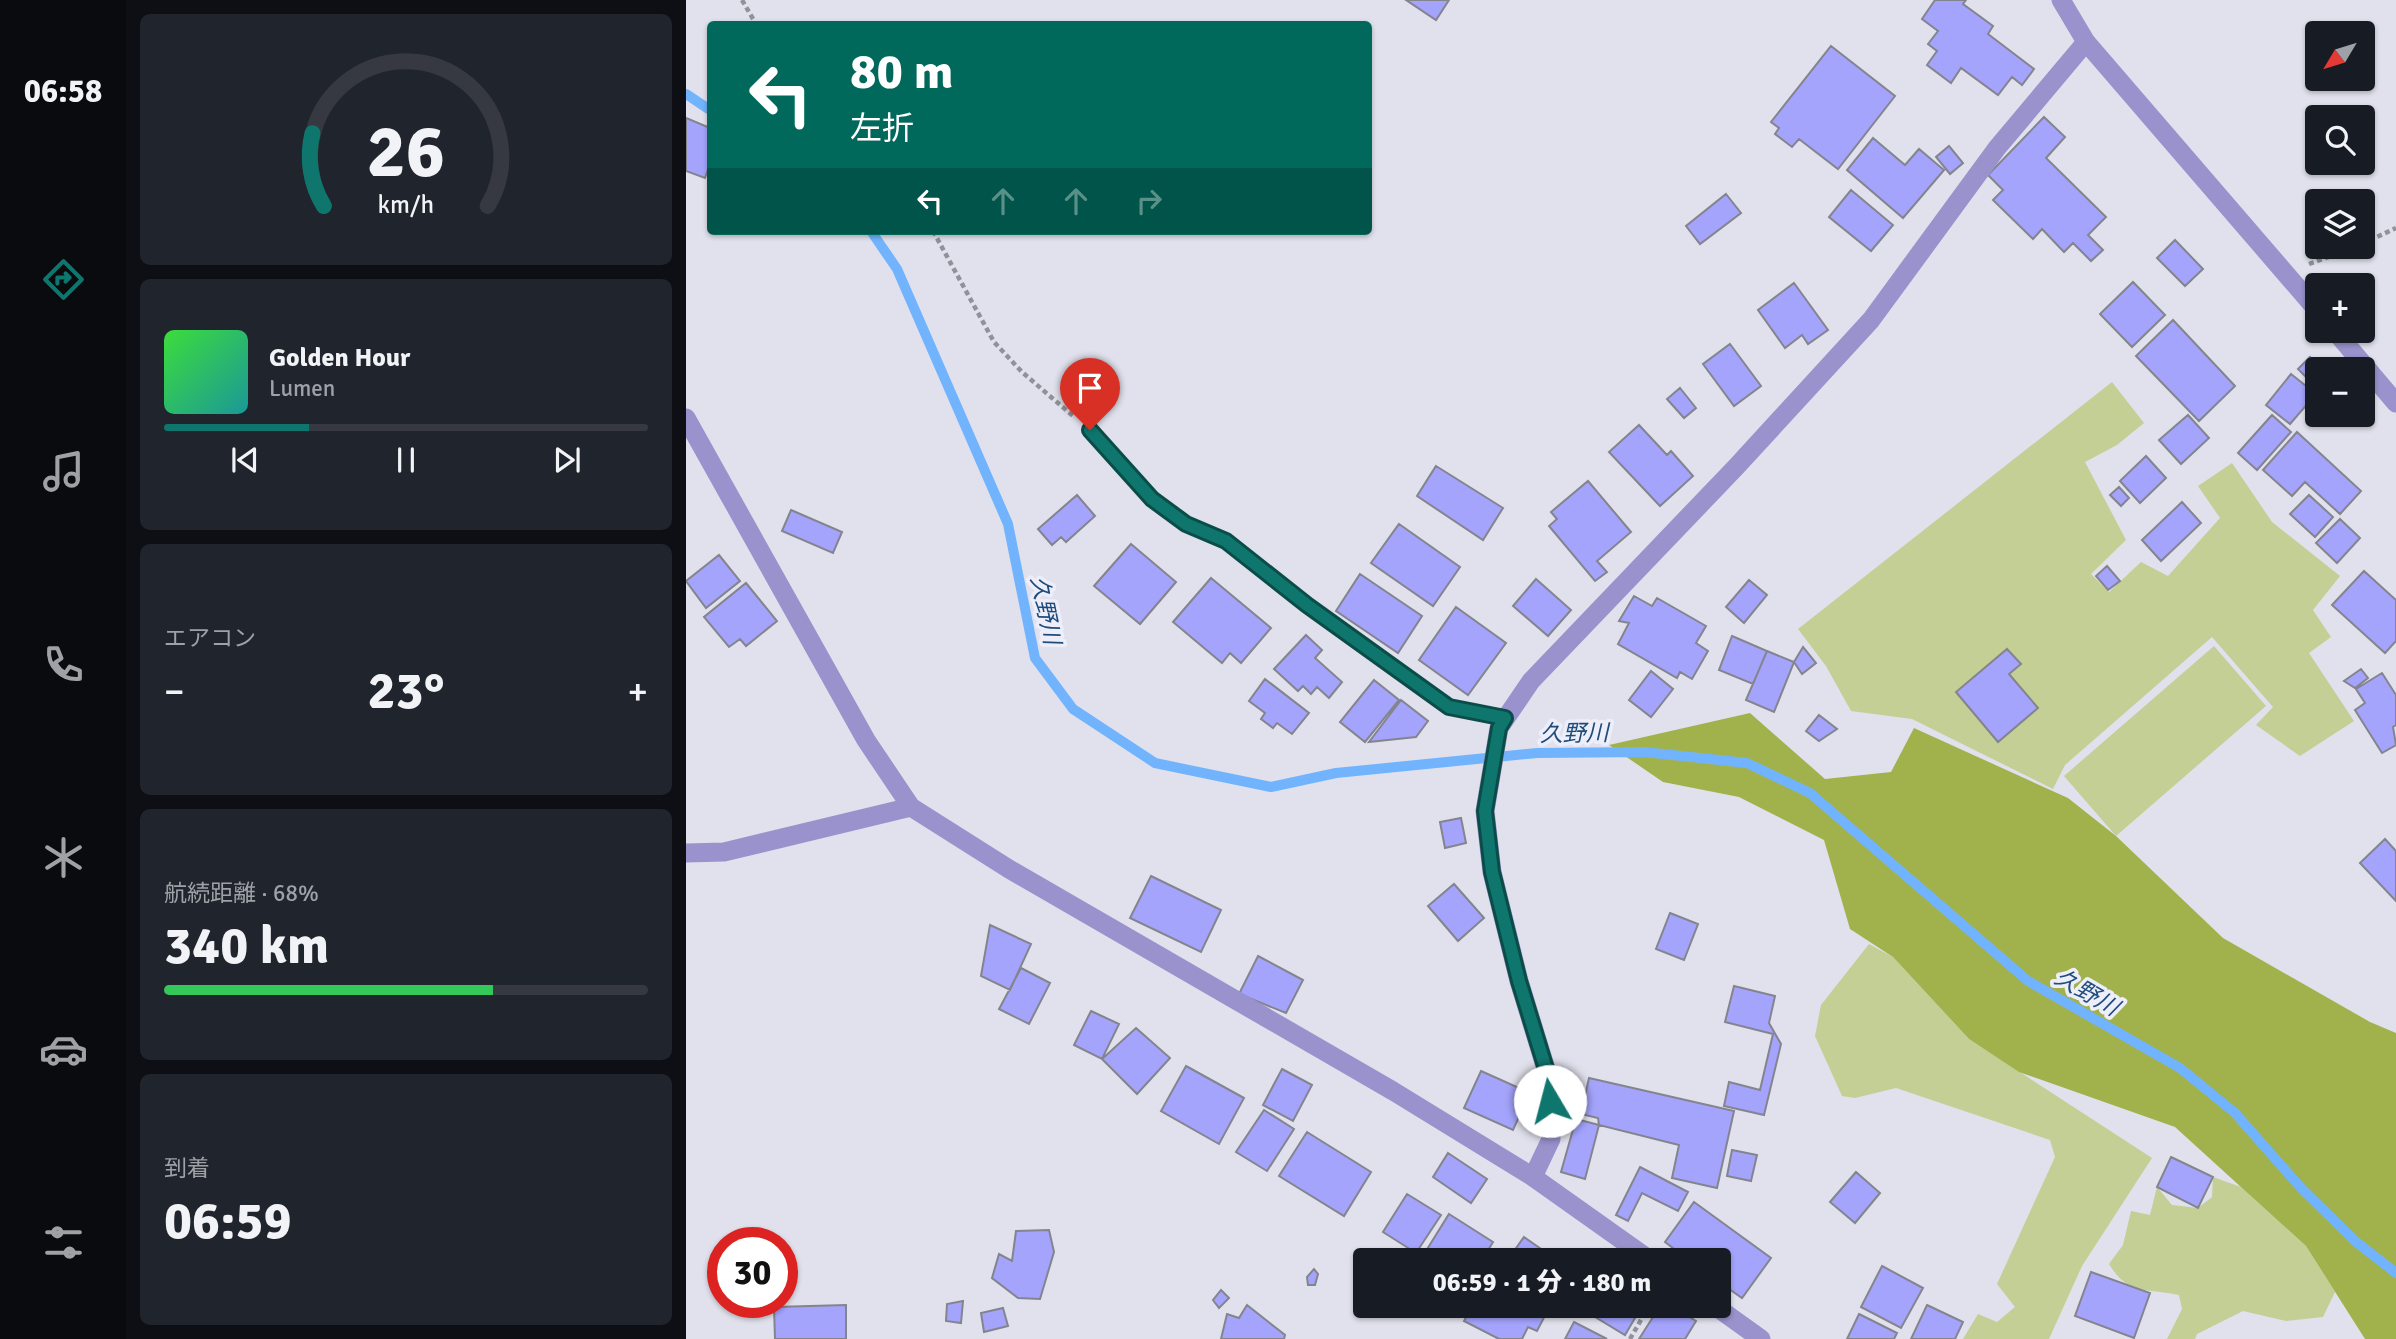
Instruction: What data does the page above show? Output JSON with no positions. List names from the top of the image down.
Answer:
{
  "water": ["久野川"],
  "north": "bottom left",
  "page": {
    "tabs": "06:58",
    "map_buttons": ["+", "−"],
    "turn": ["80 m", "左折"],
    "song": ["Golden Hour", "Lumen"],
    "tile": [
      "エアコン",
      ["航続距離 · 68%", "340 km"],
      ["到着", "06:59"]
    ],
    "heat": ["−", "23°", "+"],
    "limit": "30",
    "trip": "06:59 · 1 分 · 180 m",
    "gauge": ["26", "km/h"]
  }
}
